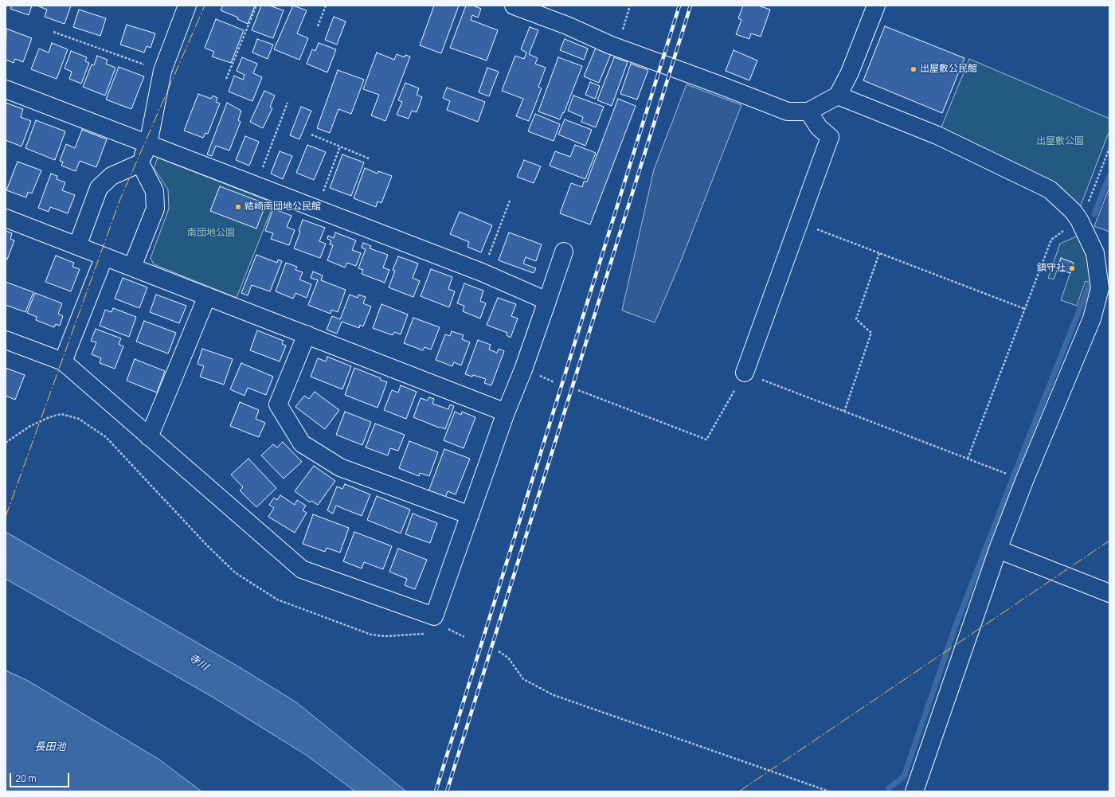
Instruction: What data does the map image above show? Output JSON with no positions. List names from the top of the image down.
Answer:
{
  "water": ["寺川", "長田池"],
  "parks": ["出屋敷公園", "南団地公園"],
  "places": ["出屋敷公民館", "結崎南団地公民館", "鎮守社"],
  "scale_bar": "20 m"
}
